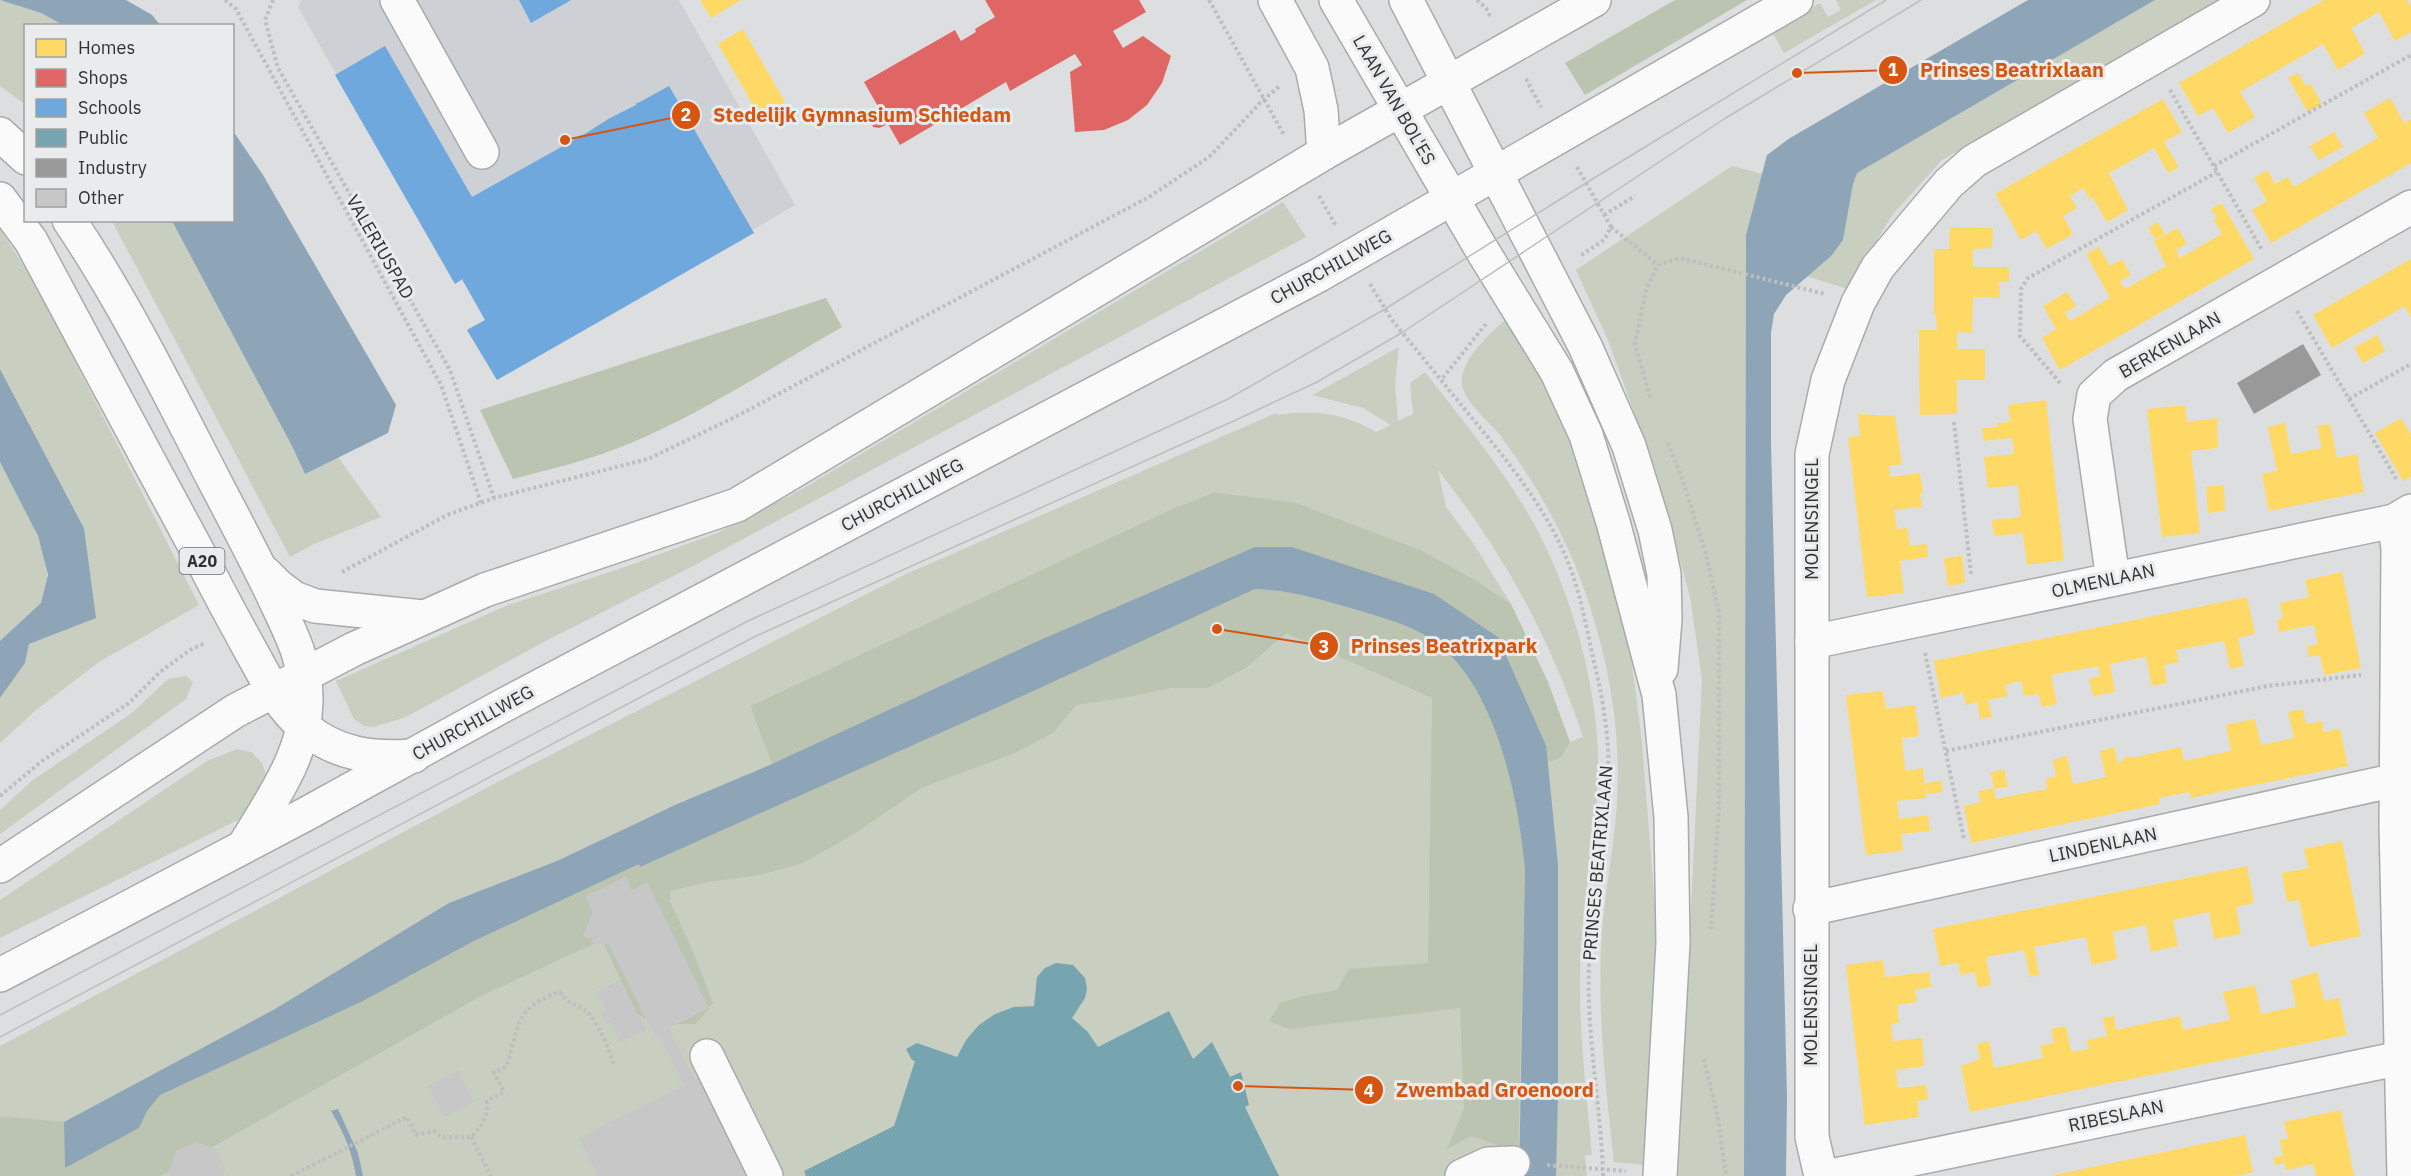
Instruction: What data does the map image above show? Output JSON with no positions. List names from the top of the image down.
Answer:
{
  "streets": {
    "main road": [
      "LAAN VAN BOL'ES",
      "CHURCHILLWEG",
      "BERKENLAAN",
      "MOLENSINGEL",
      "A20",
      "OLMENLAAN",
      "LINDENLAAN",
      "RIBESLAAN"
    ],
    "path": ["VALERIUSPAD", "PRINSES BEATRIXLAAN"]
  },
  "crossings": [
    ["LAAN VAN BOL'ES", "CHURCHILLWEG"],
    ["MOLENSINGEL", "OLMENLAAN"],
    ["MOLENSINGEL", "LINDENLAAN"]
  ],
  "places": [
    "Prinses Beatrixlaan",
    "Stedelijk Gymnasium Schiedam",
    "Prinses Beatrixpark",
    "Zwembad Groenoord"
  ],
  "legend": [
    "Homes",
    "Shops",
    "Schools",
    "Public",
    "Industry",
    "Other"
  ]
}
